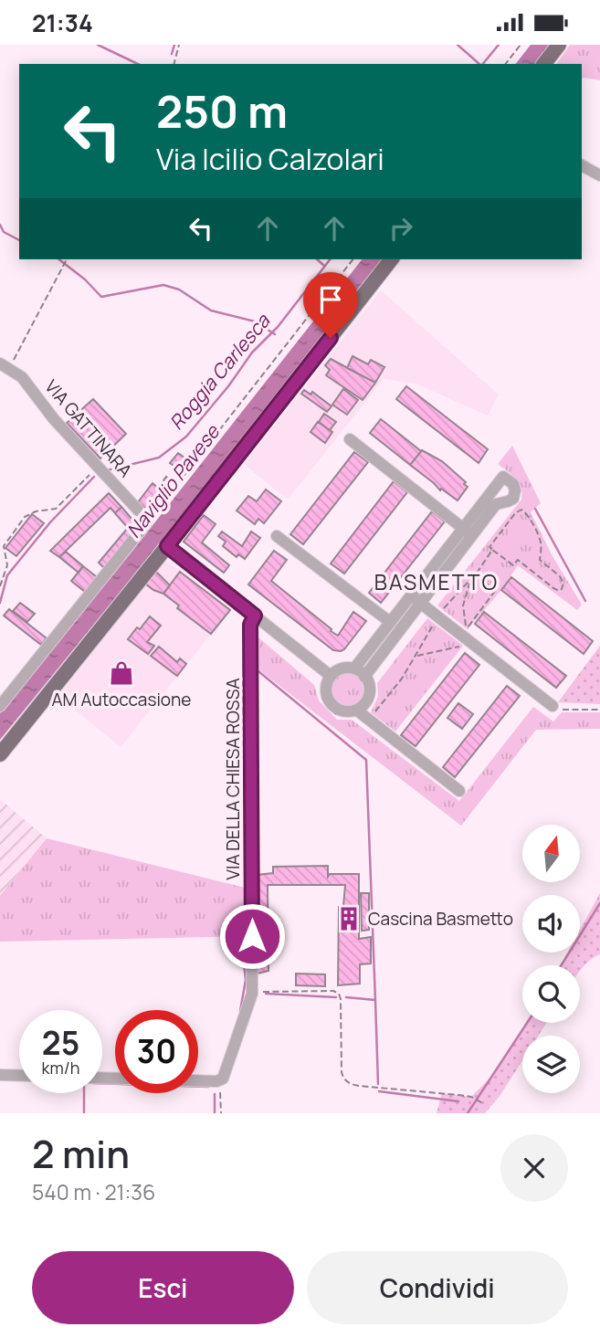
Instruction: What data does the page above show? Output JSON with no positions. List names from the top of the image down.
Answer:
{
  "streets": {
    "street": ["VIA GATTINARA", "VIA DELLA CHIESA ROSSA"]
  },
  "districts": ["BASMETTO"],
  "water": ["Roggia Carlesca", "Naviglio Pavese"],
  "places": {
    "shop": ["AM Autoccasione"],
    "building": ["Cascina Basmetto"]
  },
  "north": "top",
  "page": {
    "status": "21:34",
    "turn": ["250 m", "Via Icilio Calzolari"],
    "speed": "25 km/h",
    "limit": "30",
    "heading": ["2 min", "540 m · 21:36"],
    "buttons": ["Esci", "Condividi"]
  }
}
